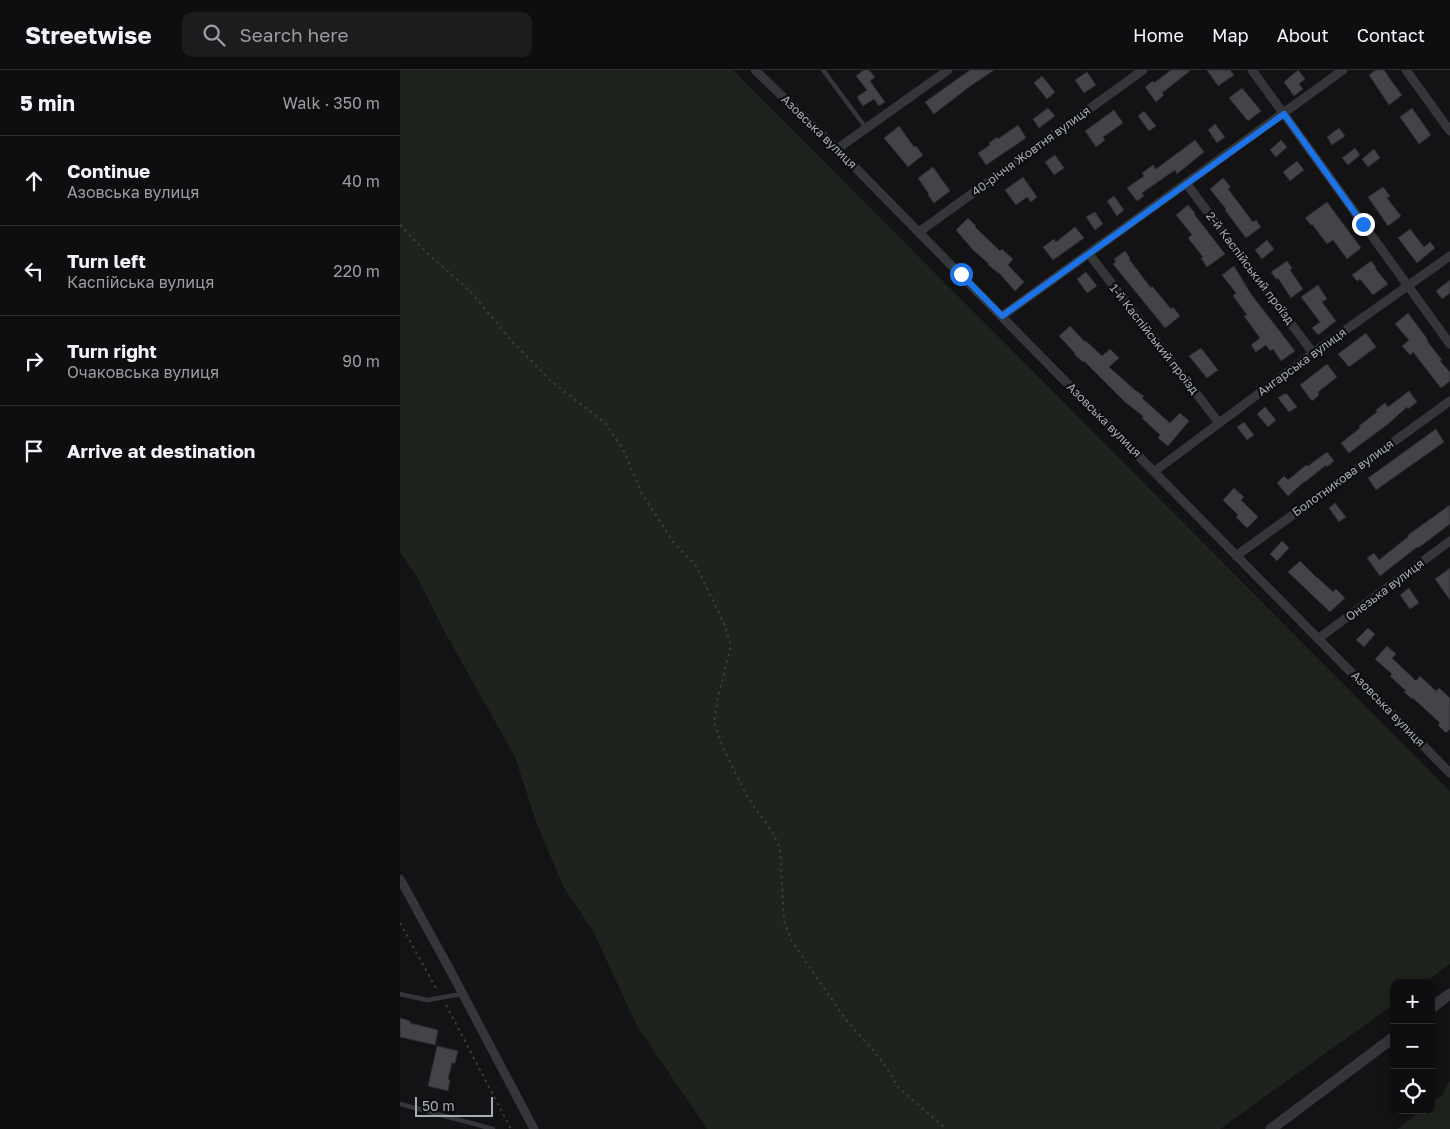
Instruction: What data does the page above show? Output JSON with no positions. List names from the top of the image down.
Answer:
{
  "streets": {
    "street": [
      "Азовська вулиця",
      "40-річчя Жовтня вулиця",
      "2-й Каспійський проїзд",
      "1-й Каспійський проїзд",
      "Ангарська вулиця",
      "Болотникова вулиця",
      "Онезька вулиця"
    ]
  },
  "crossings": [
    ["Азовська вулиця", "40-річчя Жовтня вулиця"],
    ["Азовська вулиця", "Ангарська вулиця"],
    ["Азовська вулиця", "Болотникова вулиця"],
    ["Азовська вулиця", "Онезька вулиця"],
    ["2-й Каспійський проїзд", "Ангарська вулиця"],
    ["1-й Каспійський проїзд", "Ангарська вулиця"]
  ],
  "scale_bar": "50 m",
  "page": {
    "header": "Streetwise",
    "search": "Search here",
    "nav": [
      "Home",
      "Map",
      "About",
      "Contact"
    ],
    "heading": ["5 min", "Walk · 350 m"],
    "list": [
      ["Continue", "Азовська вулиця", "40 m"],
      ["Turn left", "Каспійська вулиця", "220 m"],
      ["Turn right", "Очаковська вулиця", "90 m"],
      "Arrive at destination"
    ],
    "map_buttons": ["+", "−"],
    "scale": "50 m"
  }
}
